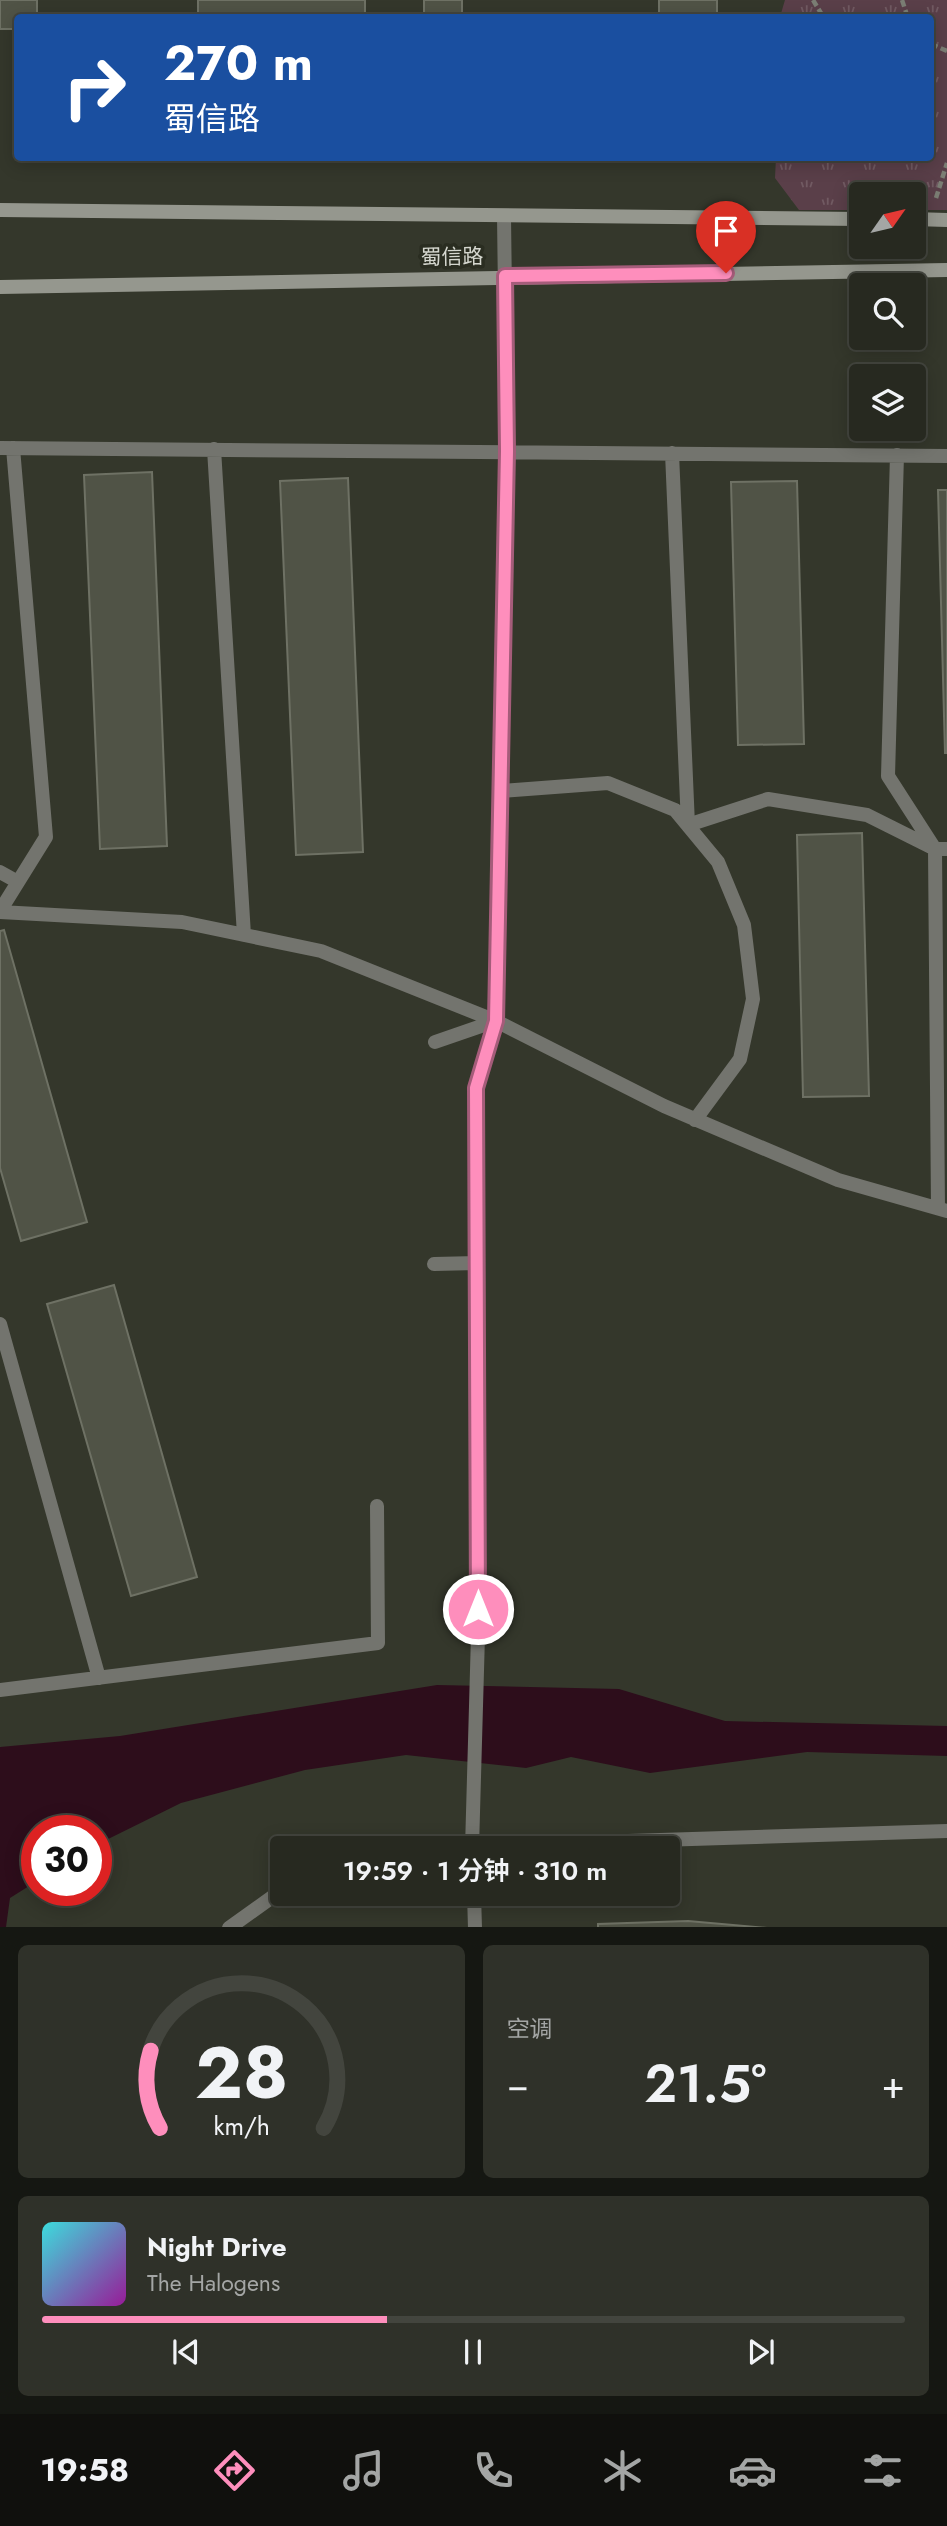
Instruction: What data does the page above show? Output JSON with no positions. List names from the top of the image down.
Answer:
{
  "streets": {
    "main road": ["蜀信路"]
  },
  "north": "top right",
  "page": {
    "turn": ["270 m", "蜀信路"],
    "limit": "30",
    "trip": "19:59 · 1 分钟 · 310 m",
    "tile": "空调",
    "heat": ["−", "21.5°", "+"],
    "song": ["Night Drive", "The Halogens"],
    "tabs": "19:58",
    "gauge": ["28", "km/h"]
  }
}
